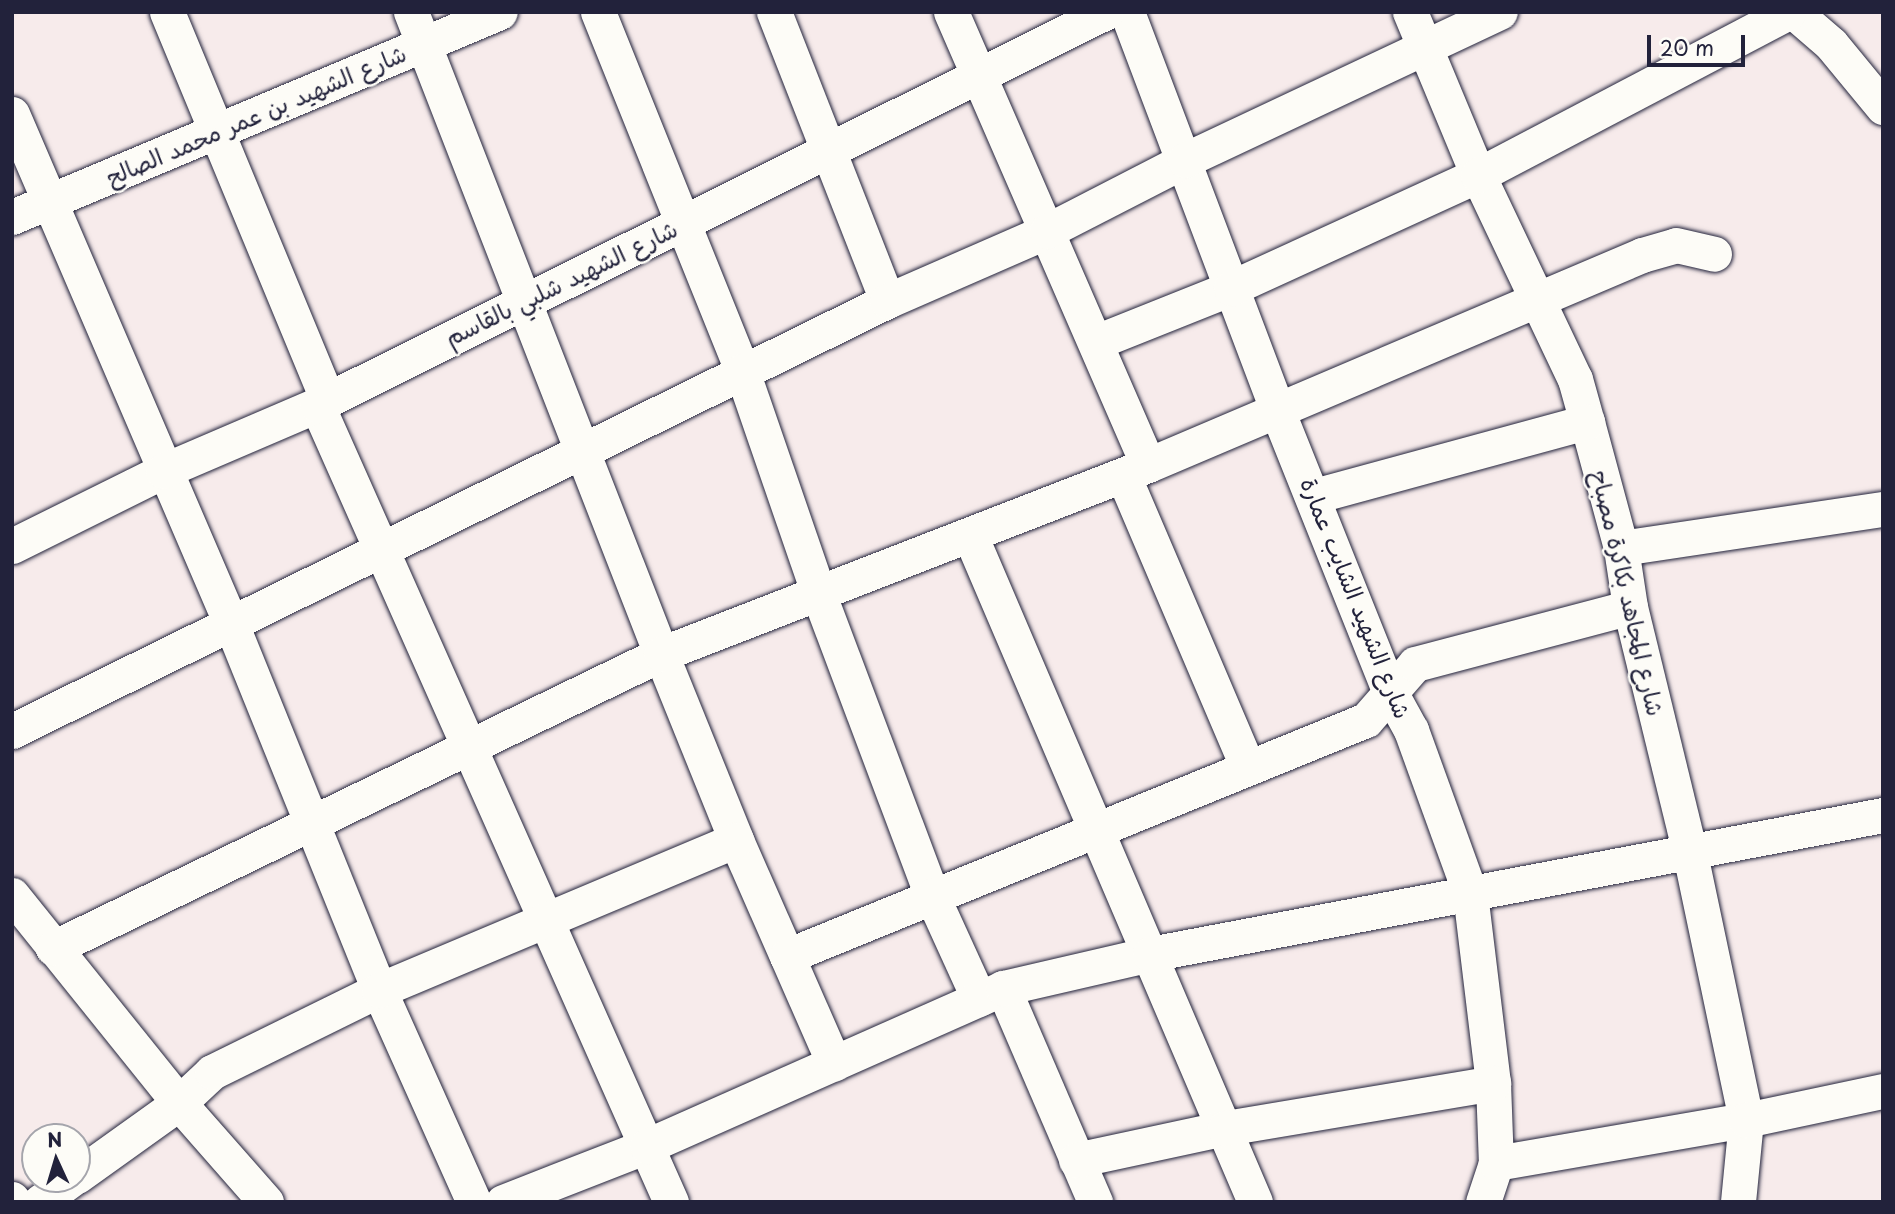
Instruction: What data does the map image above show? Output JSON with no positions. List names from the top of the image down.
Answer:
{
  "streets": {
    "street": [
      "شارع الشهيد بن عمر محمد الصالح",
      "شارع الشهيد شلبي بالقاسم",
      "شارع المجاهد بكاكرة مصباح",
      "شارع الشهيد الشايب عمارة"
    ]
  },
  "scale_bar": "20 m",
  "north": "top"
}
